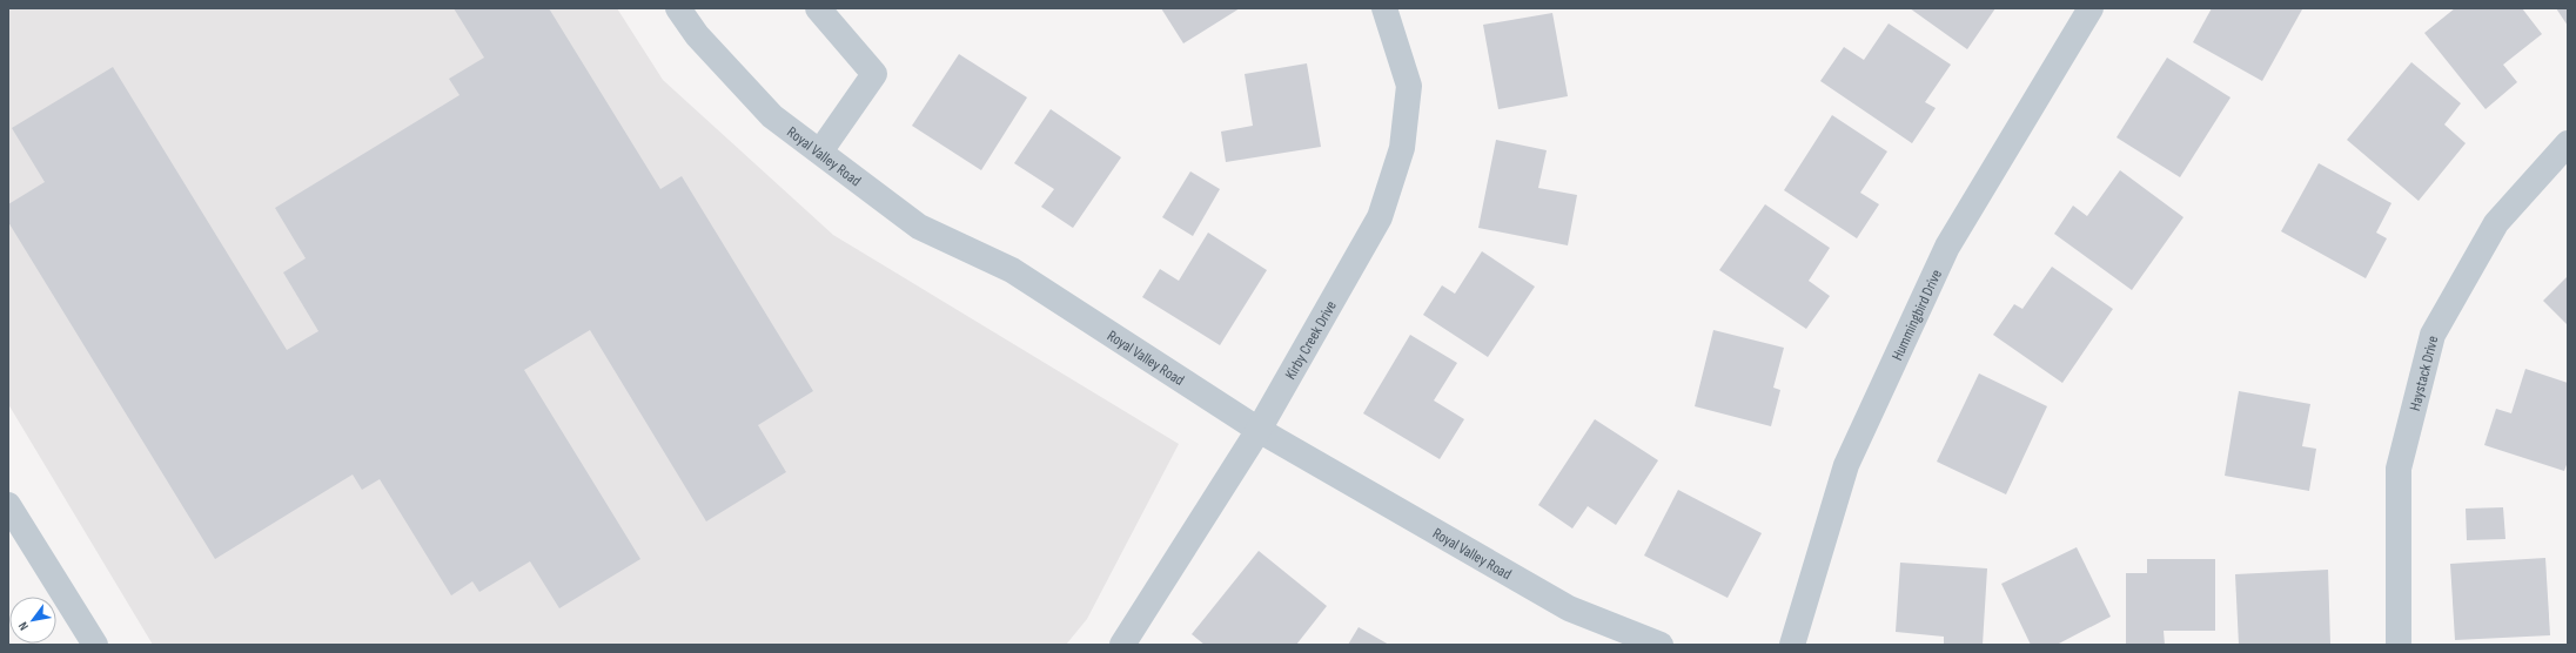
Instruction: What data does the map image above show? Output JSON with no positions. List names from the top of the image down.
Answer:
{
  "streets": {
    "street": [
      "Royal Valley Road",
      "Hummingbird Drive",
      "Kirby Creek Drive",
      "Haystack Drive"
    ]
  },
  "crossings": [
    ["Royal Valley Road", "Kirby Creek Drive"]
  ],
  "north": "bottom left"
}
